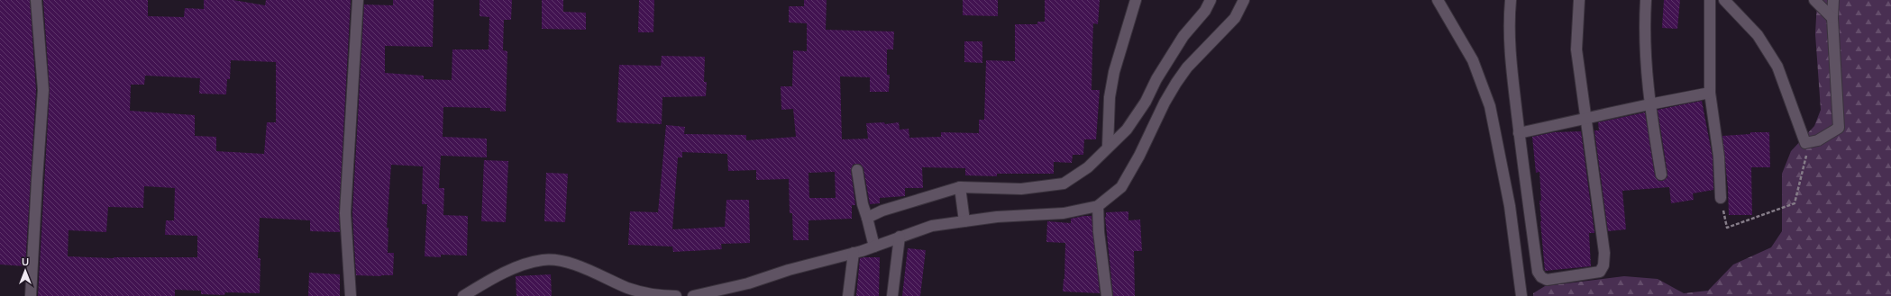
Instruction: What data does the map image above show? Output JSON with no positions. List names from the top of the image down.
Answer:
{
  "north": "top"
}
